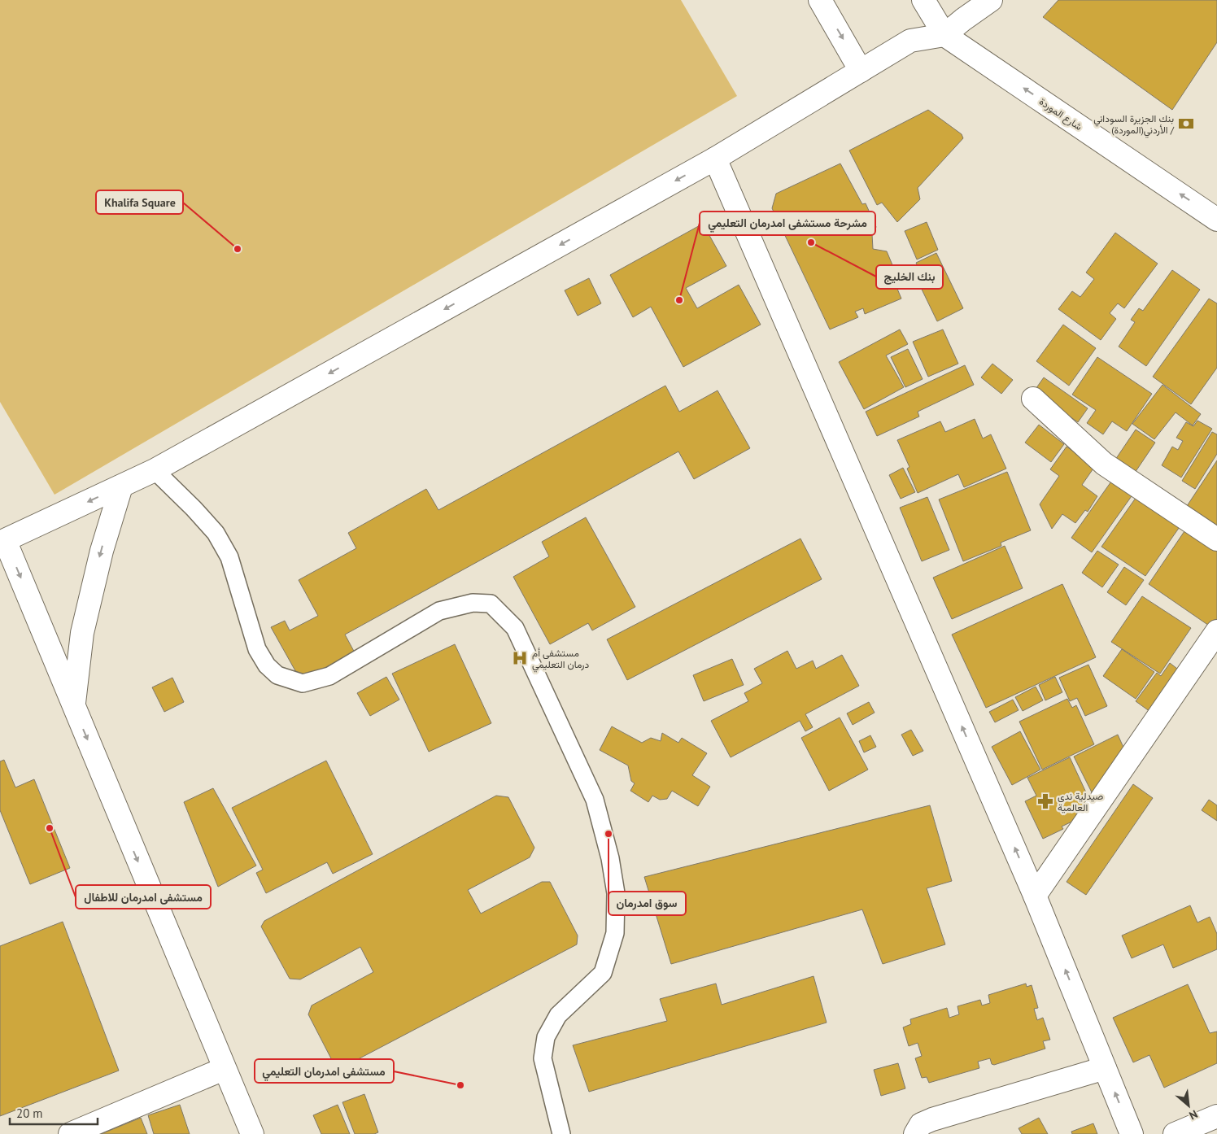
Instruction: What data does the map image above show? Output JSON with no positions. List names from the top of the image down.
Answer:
{
  "streets": {
    "street": ["شارع الموردة"]
  },
  "one_way": ["شارع الموردة"],
  "places": {
    "bank": ["بنك الجزيرة السوداني الأردني(الموردة) /"],
    "other": [
      "بنك الخليج",
      "Khalifa Square",
      "مشرحة مستشفى امدرمان التعليمي",
      "مستشفى امدرمان للاطفال",
      "سوق امدرمان",
      "مستشفى امدرمان التعليمي"
    ],
    "hospital": ["مستشفى أم درمان التعليمي"],
    "pharmacy": ["صيدلية ندي العالمية"]
  },
  "scale_bar": "20 m",
  "north": "bottom right"
}
